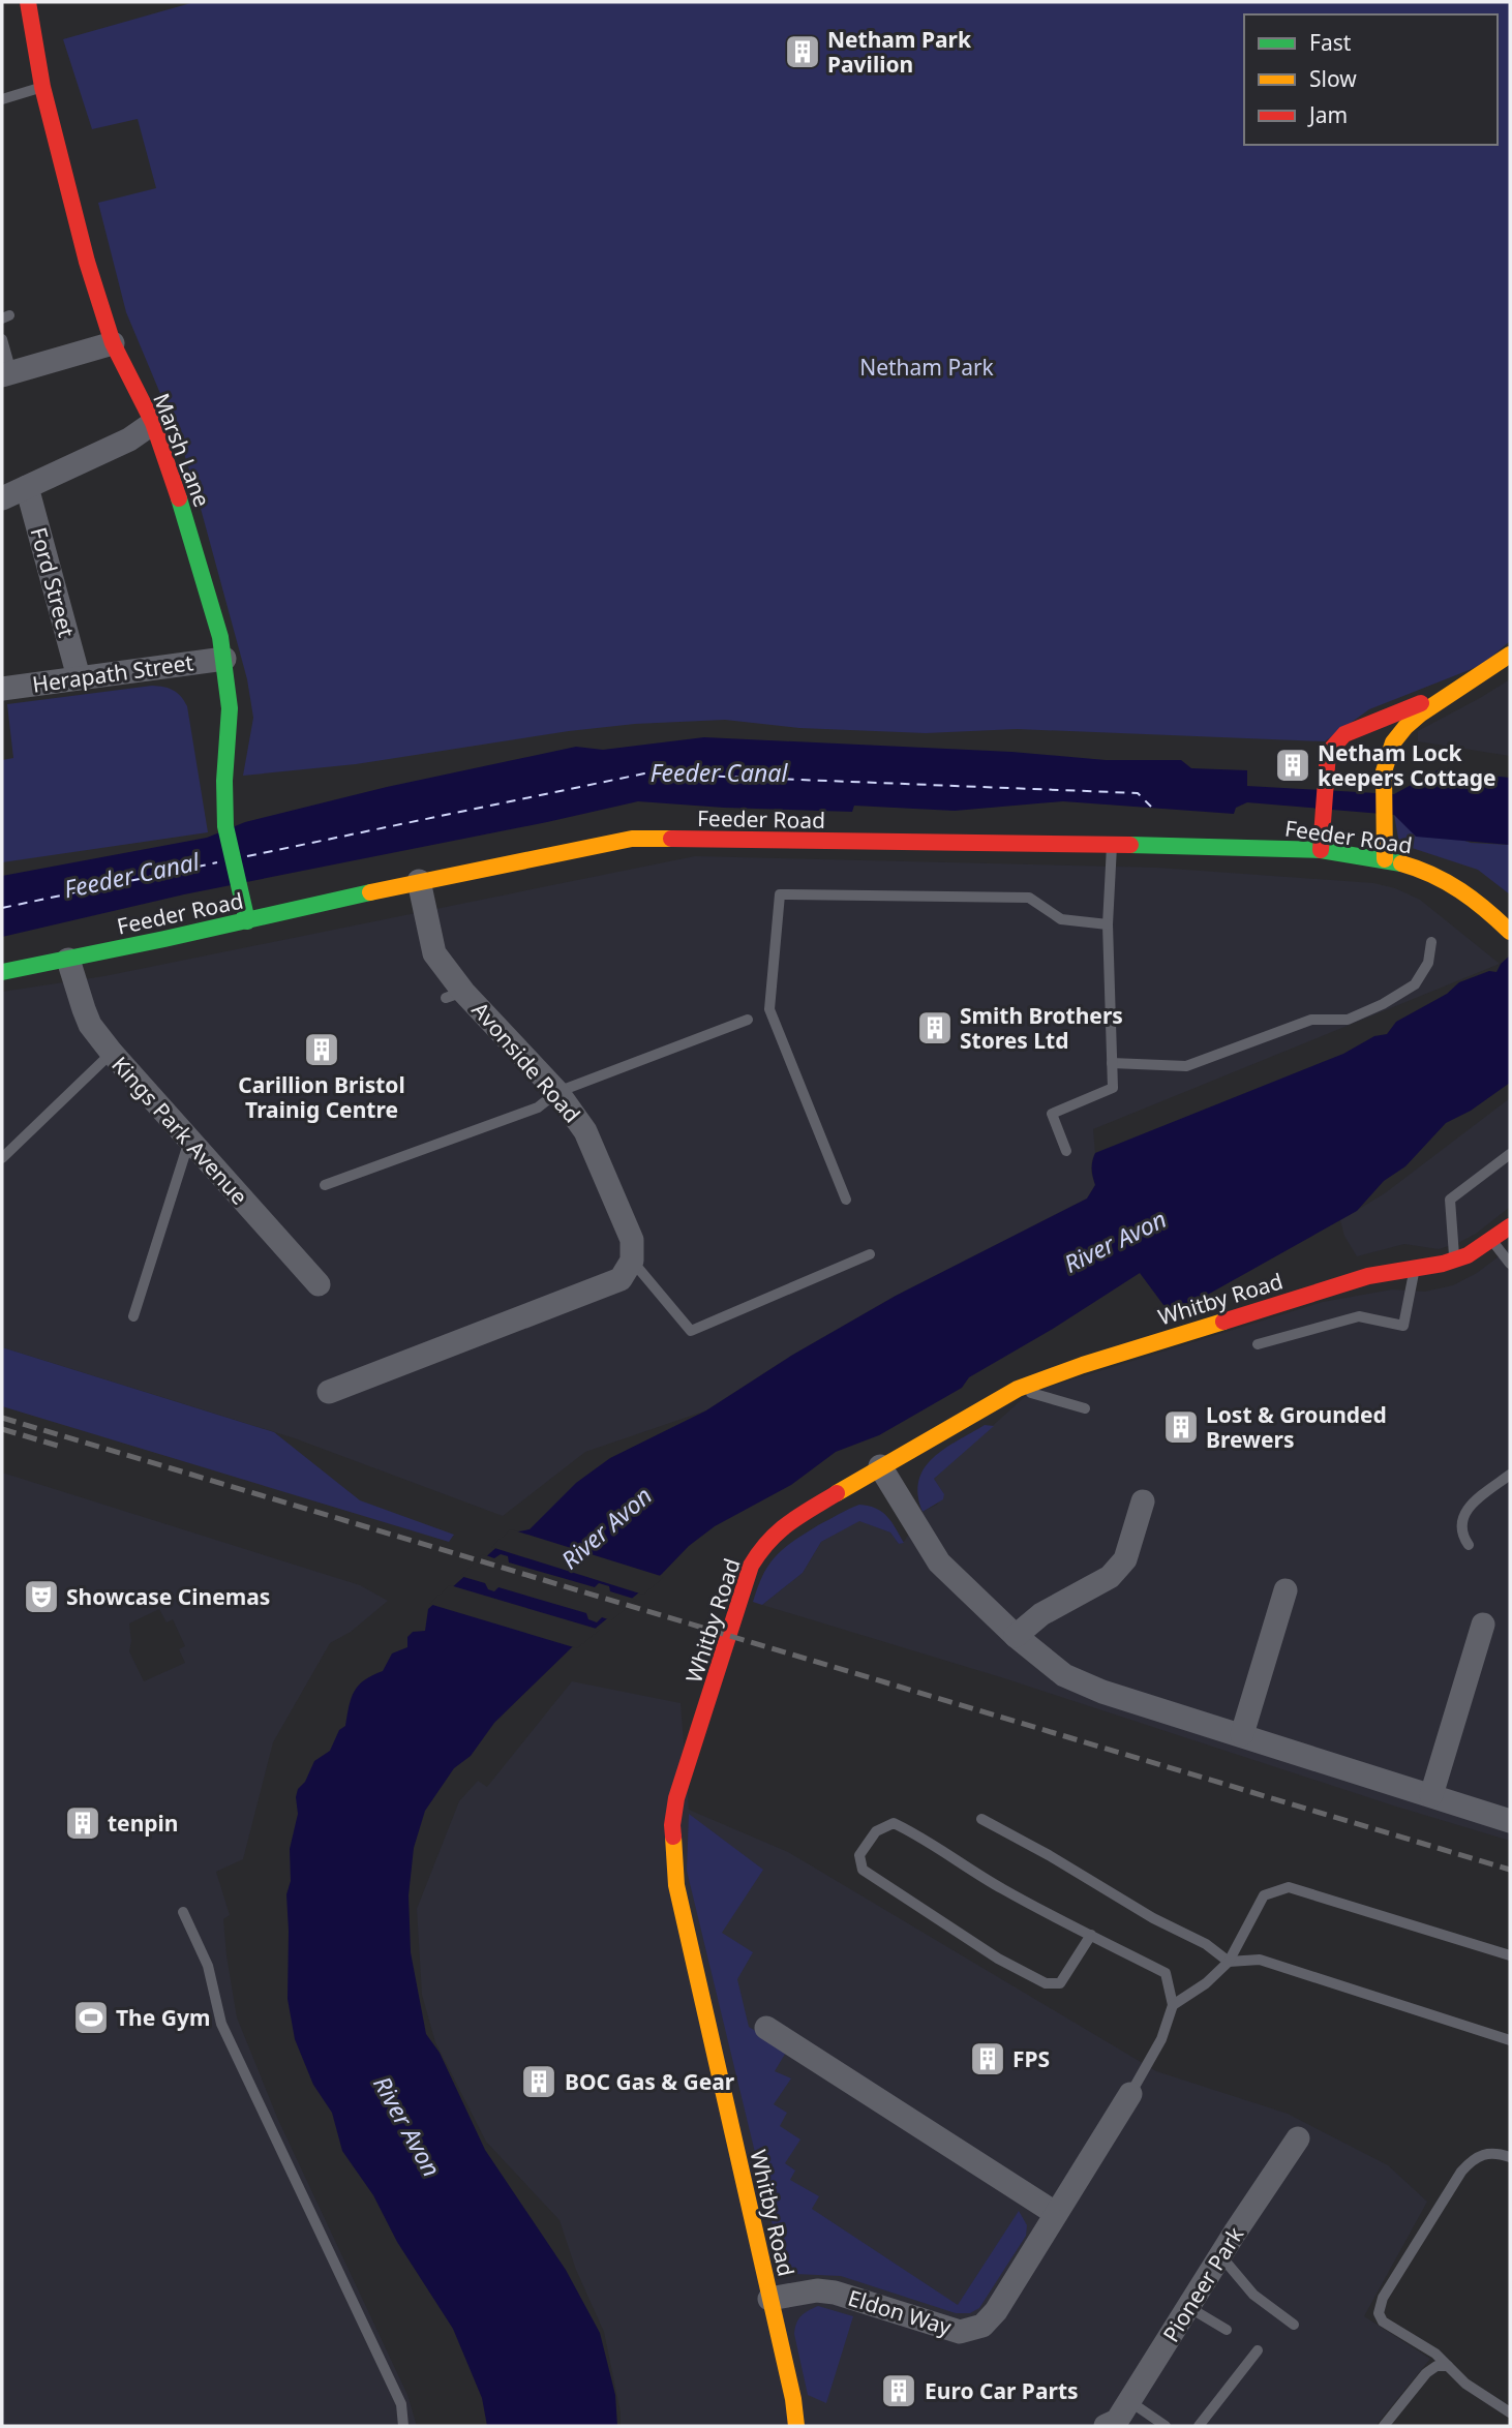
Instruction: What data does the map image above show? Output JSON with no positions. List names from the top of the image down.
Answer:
{
  "streets": {
    "street": [
      "Marsh Lane",
      "Ford Street",
      "Herapath Street",
      "Feeder Road",
      "Avonside Road",
      "Kings Park Avenue",
      "Whitby Road",
      "Pioneer Park",
      "Eldon Way"
    ]
  },
  "crossings": [
    ["Marsh Lane", "Herapath Street"],
    ["Marsh Lane", "Feeder Road"],
    ["Ford Street", "Herapath Street"],
    ["Feeder Road", "Avonside Road"],
    ["Feeder Road", "Kings Park Avenue"],
    ["Whitby Road", "Eldon Way"]
  ],
  "water": ["Feeder Canal", "River Avon"],
  "parks": ["Netham Park"],
  "places": {
    "building": [
      "Netham Park Pavilion",
      "Netham Lock keepers Cottage",
      "Smith Brothers Stores Ltd",
      "Carillion Bristol Trainig Centre",
      "Lost & Grounded Brewers",
      "tenpin",
      "FPS",
      "BOC Gas & Gear",
      "Euro Car Parts"
    ],
    "theatre": ["Showcase Cinemas"],
    "sports": ["The Gym"]
  },
  "legend": ["Fast", "Slow", "Jam"]
}
